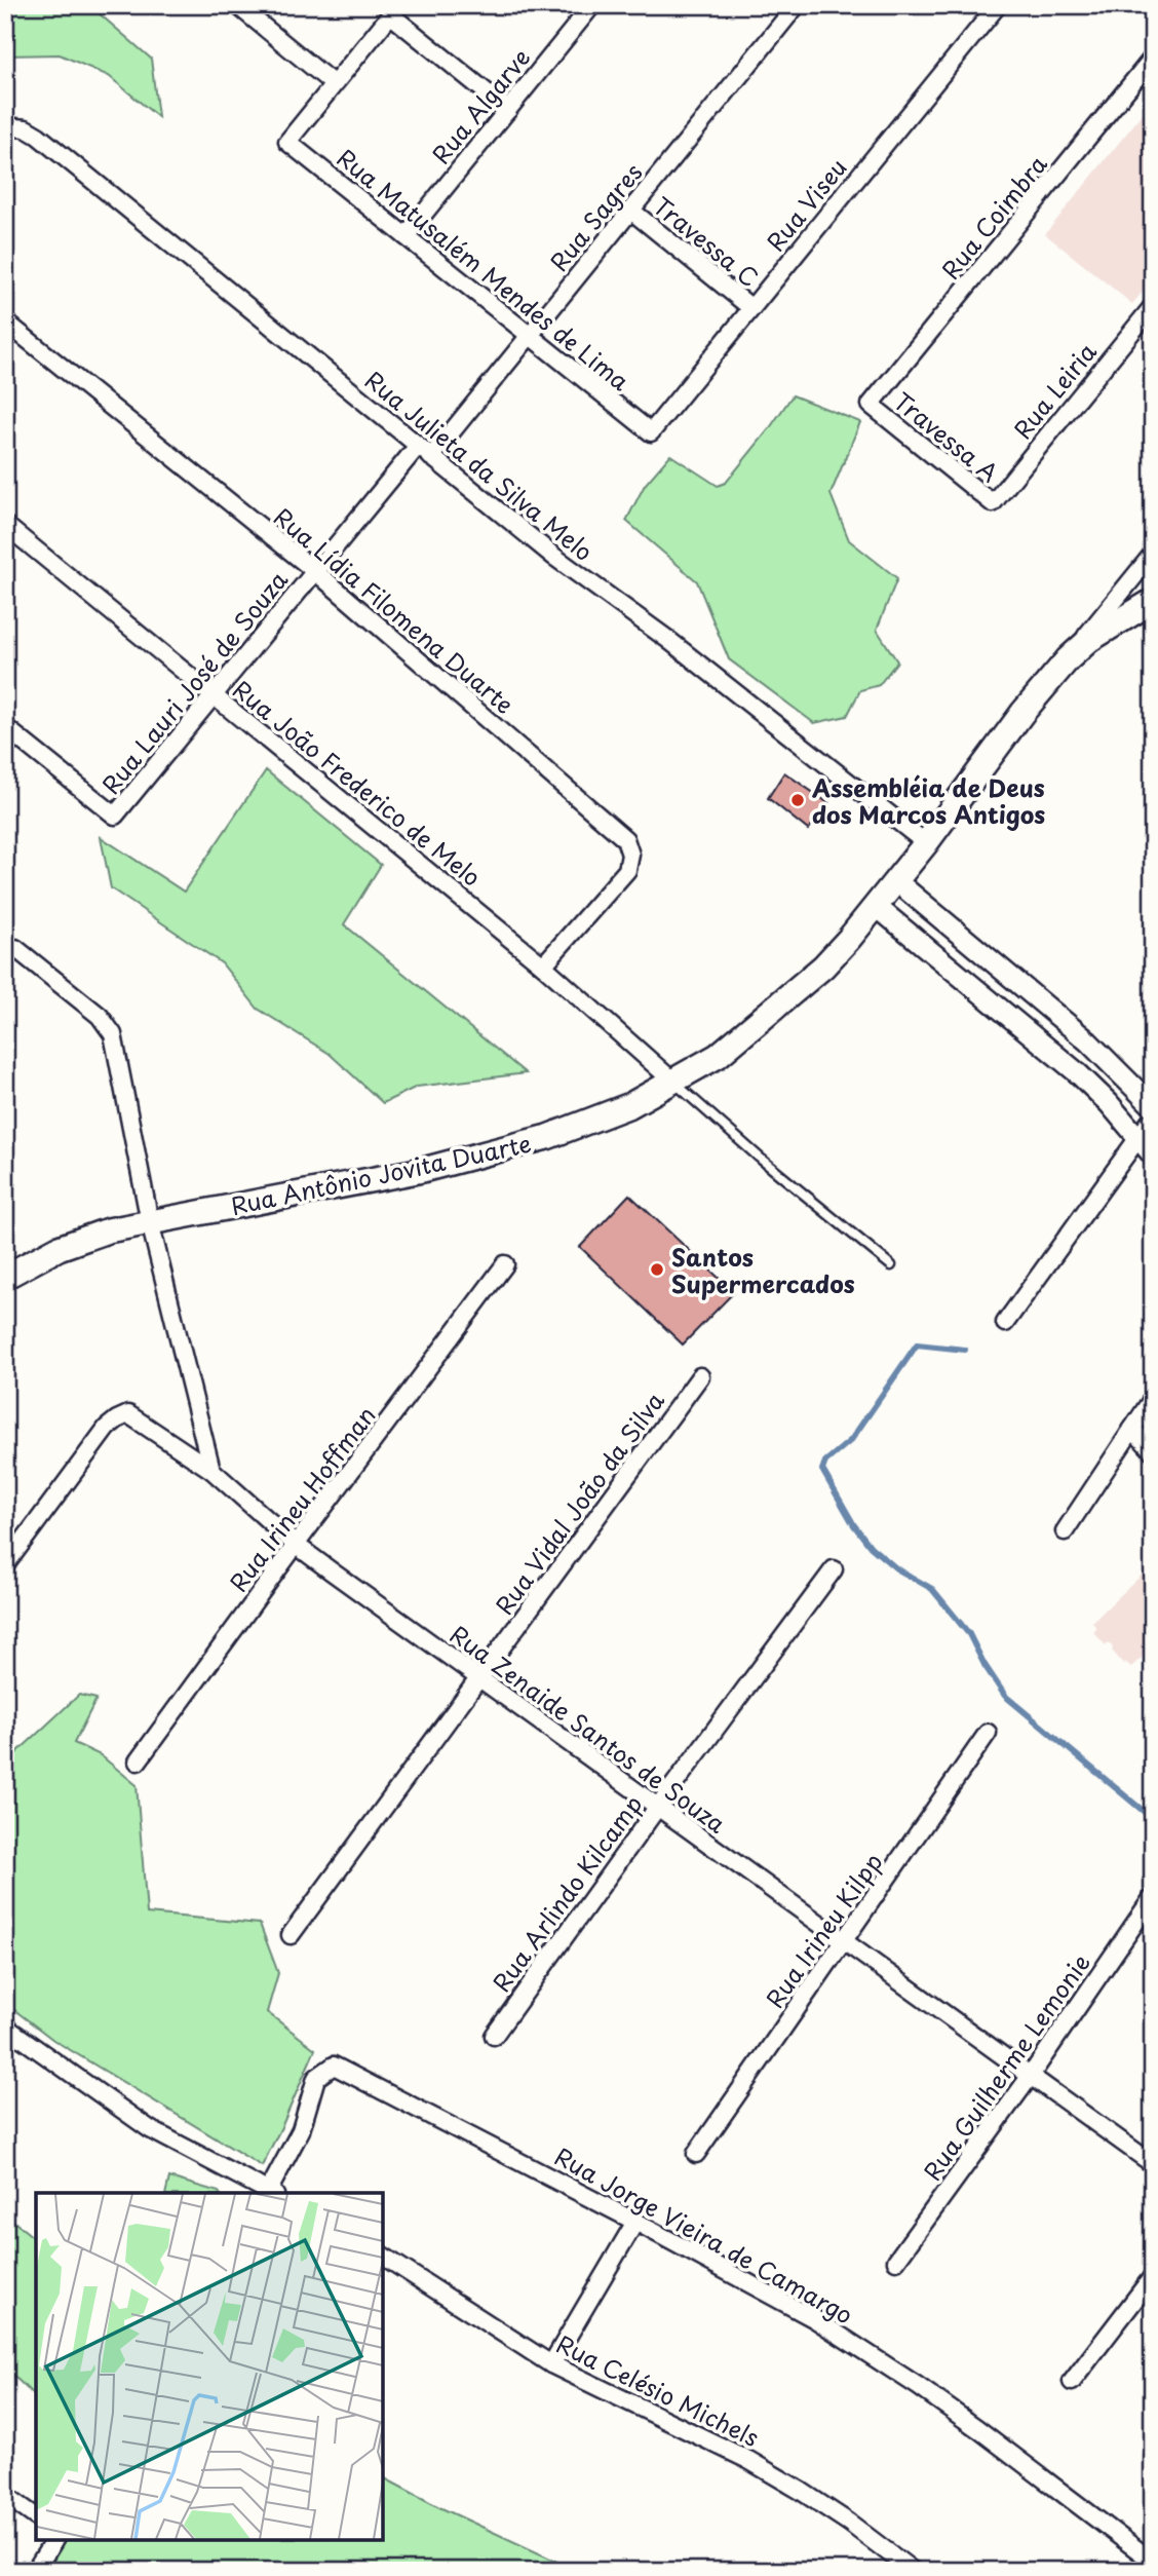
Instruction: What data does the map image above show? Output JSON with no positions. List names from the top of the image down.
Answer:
{
  "streets": {
    "main road": ["Rua Antônio Jovita Duarte"],
    "street": [
      "Rua Algarve",
      "Rua Viseu",
      "Rua Sagres",
      "Rua Coimbra",
      "Travessa C",
      "Rua Matusalém Mendes de Lima",
      "Rua Leiria",
      "Travessa A",
      "Rua Julieta da Silva Melo",
      "Rua Lídia Filomena Duarte",
      "Rua Lauri José de Souza",
      "Rua João Frederico de Melo",
      "Rua Irineu Hoffman",
      "Rua Vidal João da Silva",
      "Rua Zenaide Santos de Souza",
      "Rua Arlindo Kilcamp",
      "Rua Irineu Kilpp",
      "Rua Guilherme Lemonie",
      "Rua Jorge Vieira de Camargo",
      "Rua Celésio Michels"
    ]
  },
  "crossings": [
    ["Rua Algarve", "Rua Matusalém Mendes de Lima"],
    ["Rua Viseu", "Travessa C"],
    ["Rua Viseu", "Rua Matusalém Mendes de Lima"],
    ["Rua Sagres", "Travessa C"],
    ["Rua Sagres", "Rua Matusalém Mendes de Lima"],
    ["Rua Sagres", "Rua Julieta da Silva Melo"],
    ["Rua Coimbra", "Travessa A"],
    ["Rua Leiria", "Travessa A"],
    ["Rua Julieta da Silva Melo", "Rua Lauri José de Souza"],
    ["Rua Julieta da Silva Melo", "Rua Antônio Jovita Duarte"],
    ["Rua Lídia Filomena Duarte", "Rua Lauri José de Souza"],
    ["Rua Lídia Filomena Duarte", "Rua João Frederico de Melo"],
    ["Rua Lauri José de Souza", "Rua João Frederico de Melo"],
    ["Rua João Frederico de Melo", "Rua Antônio Jovita Duarte"],
    ["Rua Irineu Hoffman", "Rua Zenaide Santos de Souza"],
    ["Rua Vidal João da Silva", "Rua Zenaide Santos de Souza"],
    ["Rua Zenaide Santos de Souza", "Rua Arlindo Kilcamp"],
    ["Rua Zenaide Santos de Souza", "Rua Irineu Kilpp"],
    ["Rua Zenaide Santos de Souza", "Rua Guilherme Lemonie"]
  ],
  "places": ["Assembléia de Deus dos Marcos Antigos", "Santos Supermercados"]
}
